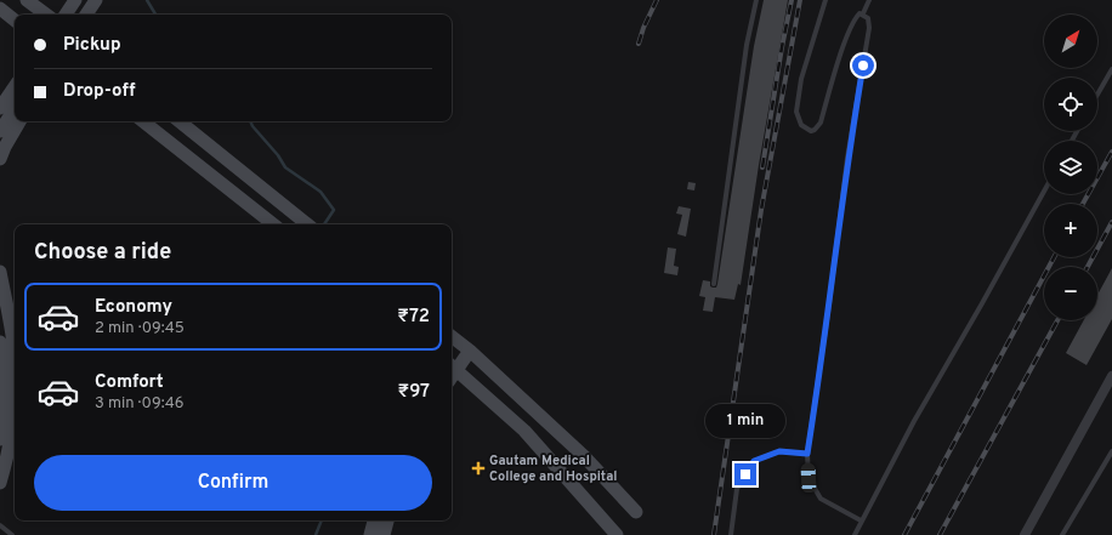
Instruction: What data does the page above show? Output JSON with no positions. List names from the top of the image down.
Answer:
{
  "places": {
    "health": ["Gautam Medical College and Hospital"]
  },
  "north": "top right",
  "page": {
    "map_buttons": ["+", "−"],
    "banner": ["Pickup", "Drop-off"],
    "heading": "Choose a ride",
    "list": [
      {
        "name": "Economy",
        "note": "2 min · 09:45",
        "value": "₹72"
      },
      {
        "name": "Comfort",
        "note": "3 min · 09:46",
        "value": "₹97"
      }
    ],
    "bubble": "1 min",
    "buttons": "Confirm"
  }
}
